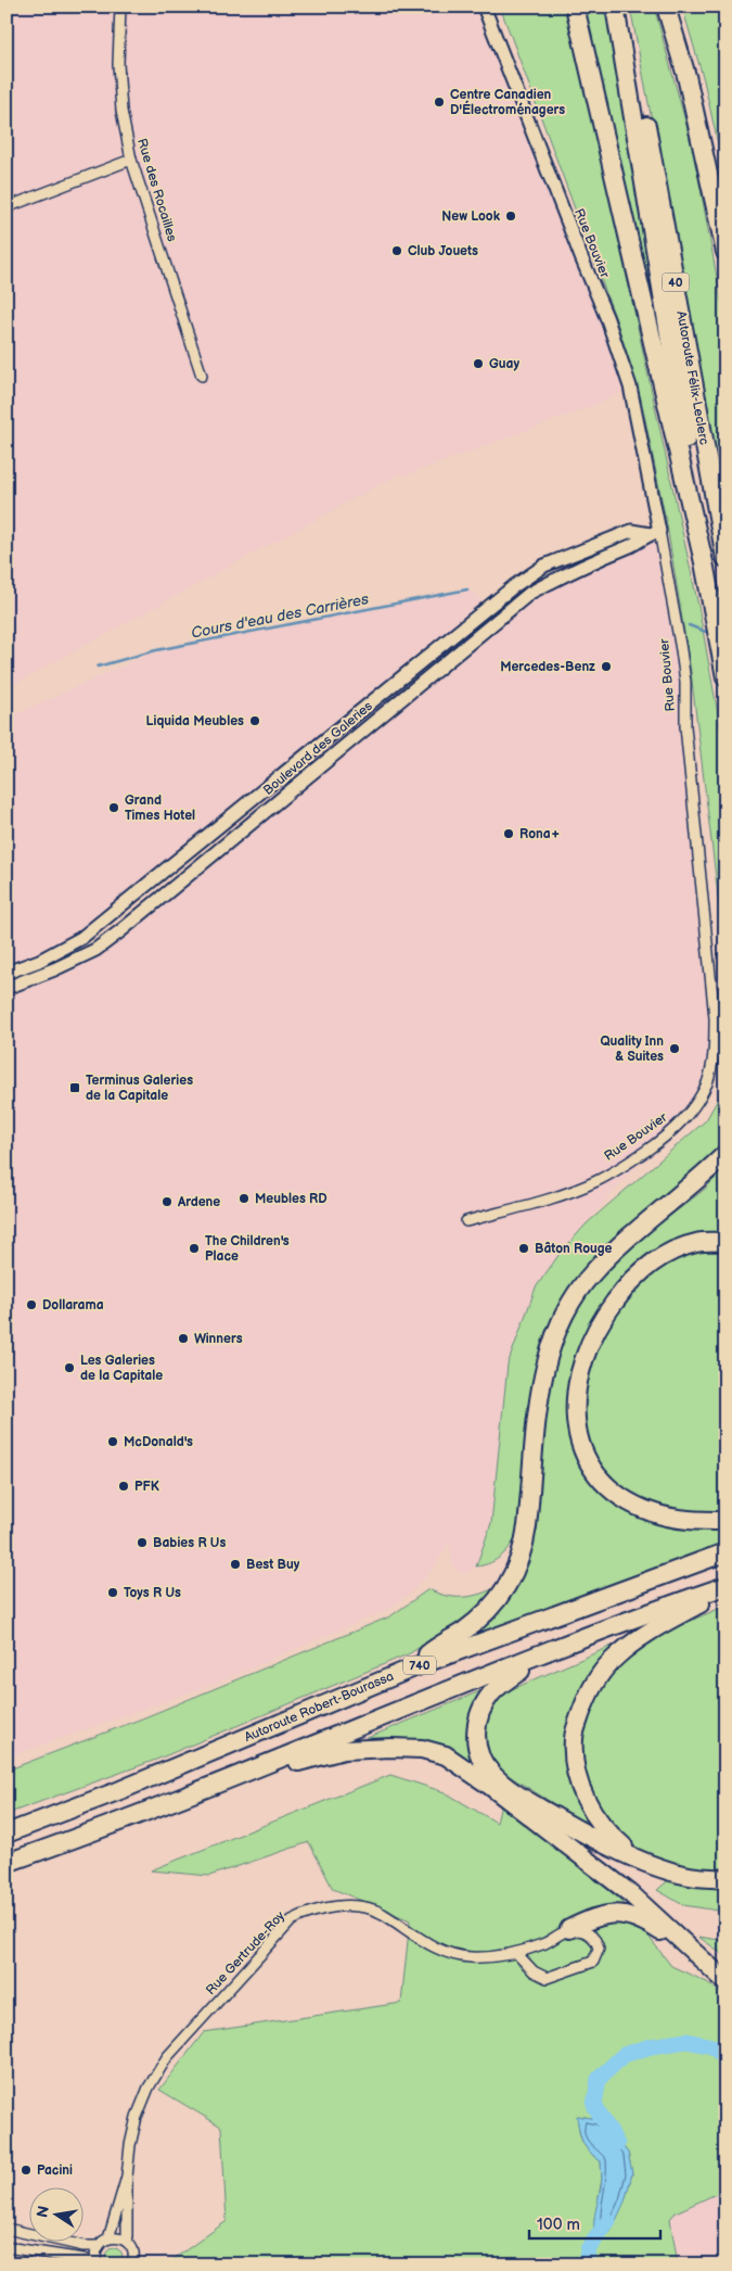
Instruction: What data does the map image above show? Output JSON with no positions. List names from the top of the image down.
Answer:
{
  "streets": {
    "highway": [
      "40",
      "Autoroute Félix-Leclerc",
      "740",
      "Autoroute Robert-Bourassa"
    ],
    "street": [
      "Rue des Rocailles",
      "Rue Bouvier",
      "Boulevard des Galeries",
      "Rue Gertrude-Roy"
    ]
  },
  "crossings": [
    ["Rue Bouvier", "Boulevard des Galeries"]
  ],
  "water": ["Cours d'eau des Carrières"],
  "places": {
    "other": [
      "Centre Canadien D'Électroménagers",
      "New Look",
      "Club Jouets",
      "Guay",
      "Mercedes-Benz",
      "Liquida Meubles",
      "Grand Times Hotel",
      "Rona+",
      "Quality Inn & Suites",
      "Meubles RD",
      "Ardene",
      "The Children's Place",
      "Bâton Rouge",
      "Dollarama",
      "Winners",
      "Les Galeries de la Capitale",
      "McDonald's",
      "PFK",
      "Babies R Us",
      "Best Buy",
      "Toys R Us",
      "Pacini"
    ],
    "transit": ["Terminus Galeries de la Capitale"]
  },
  "scale_bar": "100 m",
  "north": "left"
}
